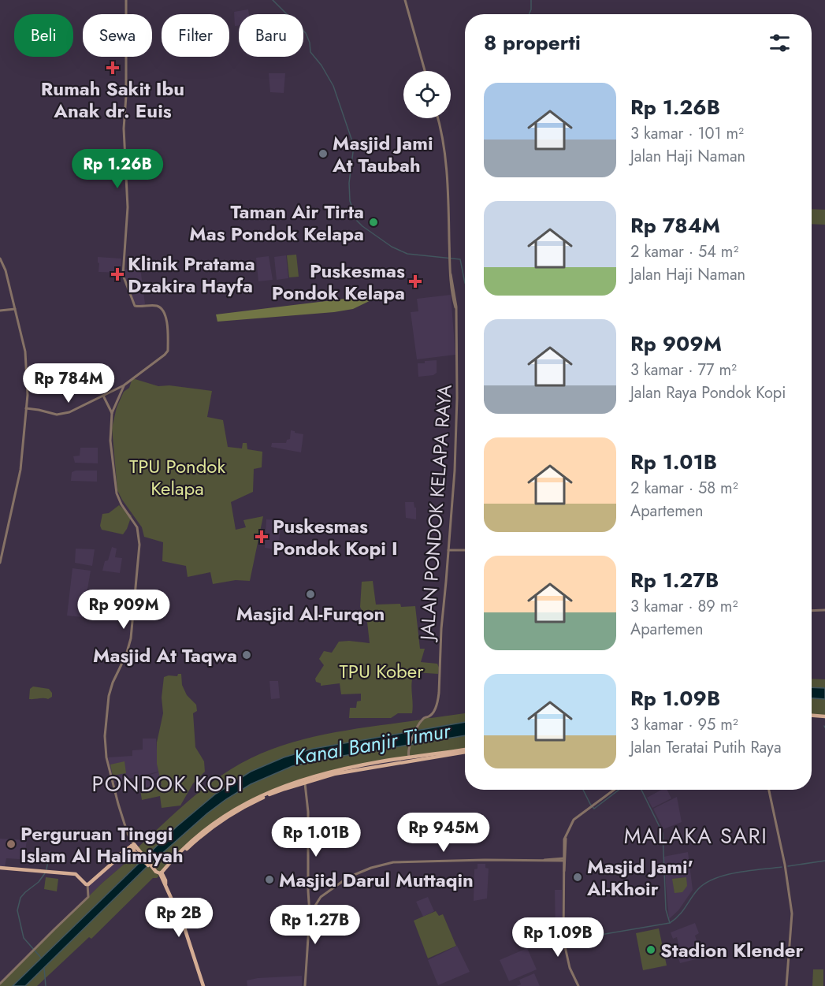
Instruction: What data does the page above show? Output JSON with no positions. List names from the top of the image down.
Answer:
{
  "streets": {
    "street": ["JALAN PONDOK KELAPA RAYA"]
  },
  "districts": ["PONDOK KOPI", "MALAKA SARI"],
  "water": ["Kanal Banjir Timur"],
  "parks": ["TPU Pondok Kelapa", "TPU Kober"],
  "places": {
    "health": [
      "Rumah Sakit Ibu Anak dr. Euis",
      "Klinik Pratama Dzakira Hayfa",
      "Puskesmas Pondok Kelapa",
      "Puskesmas Pondok Kopi I"
    ],
    "other": [
      "Masjid Jami At Taubah",
      "Taman Air Tirta Mas Pondok Kelapa",
      "Masjid Al-Furqon",
      "Masjid At Taqwa",
      "Perguruan Tinggi Islam Al Halimiyah",
      "Masjid Jami' Al-Khoir",
      "Masjid Darul Muttaqin",
      "Stadion Klender"
    ]
  },
  "page": {
    "chip": [
      "Beli",
      "Sewa",
      "Filter",
      "Baru"
    ],
    "heading": "8 properti",
    "list": [
      {
        "name": "Rp 1.26B",
        "note": "3 kamar · 101 m² · Jalan Haji Naman"
      },
      {
        "name": "Rp 784M",
        "note": "2 kamar · 54 m² · Jalan Haji Naman"
      },
      {
        "name": "Rp 909M",
        "note": "3 kamar · 77 m² · Jalan Raya Pondok Kopi"
      },
      {
        "name": "Rp 1.01B",
        "note": "2 kamar · 58 m² · Apartemen"
      },
      {
        "name": "Rp 1.27B",
        "note": "3 kamar · 89 m² · Apartemen"
      },
      {
        "name": "Rp 1.09B",
        "note": "3 kamar · 95 m² · Jalan Teratai Putih Raya"
      }
    ],
    "price": [
      "Rp 1.26B",
      "Rp 784M",
      "Rp 909M",
      "Rp 945M",
      "Rp 1.01B",
      "Rp 2B",
      "Rp 1.27B",
      "Rp 1.09B"
    ]
  }
}
